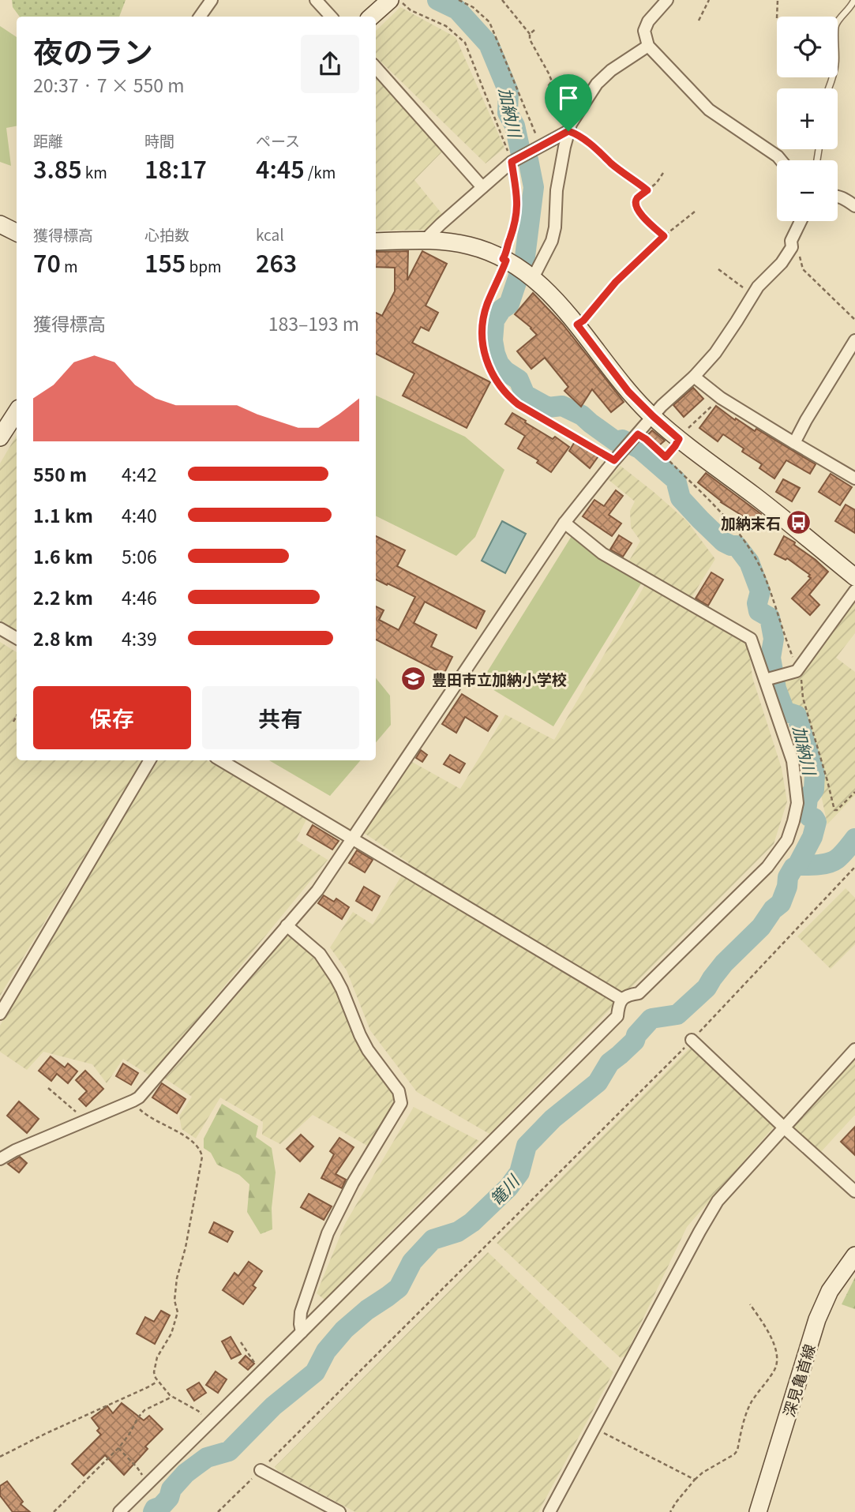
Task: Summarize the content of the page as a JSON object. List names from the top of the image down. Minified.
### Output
{"streets":{"main road":["深見亀首線"]},"water":["加納川","篭川"],"places":{"bus stop":["加納末石"],"school or university":["豊田市立加納小学校"]},"page":{"map_buttons":["+","−"],"heading":["夜のラン","20:37 · 7 × 550 m"],"stats":[["距離","3.85 km"],["時間","18:17"],["ペース","4:45 /km"],["獲得標高","70 m"],["心拍数","155 bpm"],["kcal","263"]],"chart":["獲得標高","183–193 m"],"list":[{"name":"550 m","note":"4:42"},{"name":"1.1 km","note":"4:40"},{"name":"1.6 km","note":"5:06"},{"name":"2.2 km","note":"4:46"},{"name":"2.8 km","note":"4:39"}],"buttons":["保存","共有"]}}
